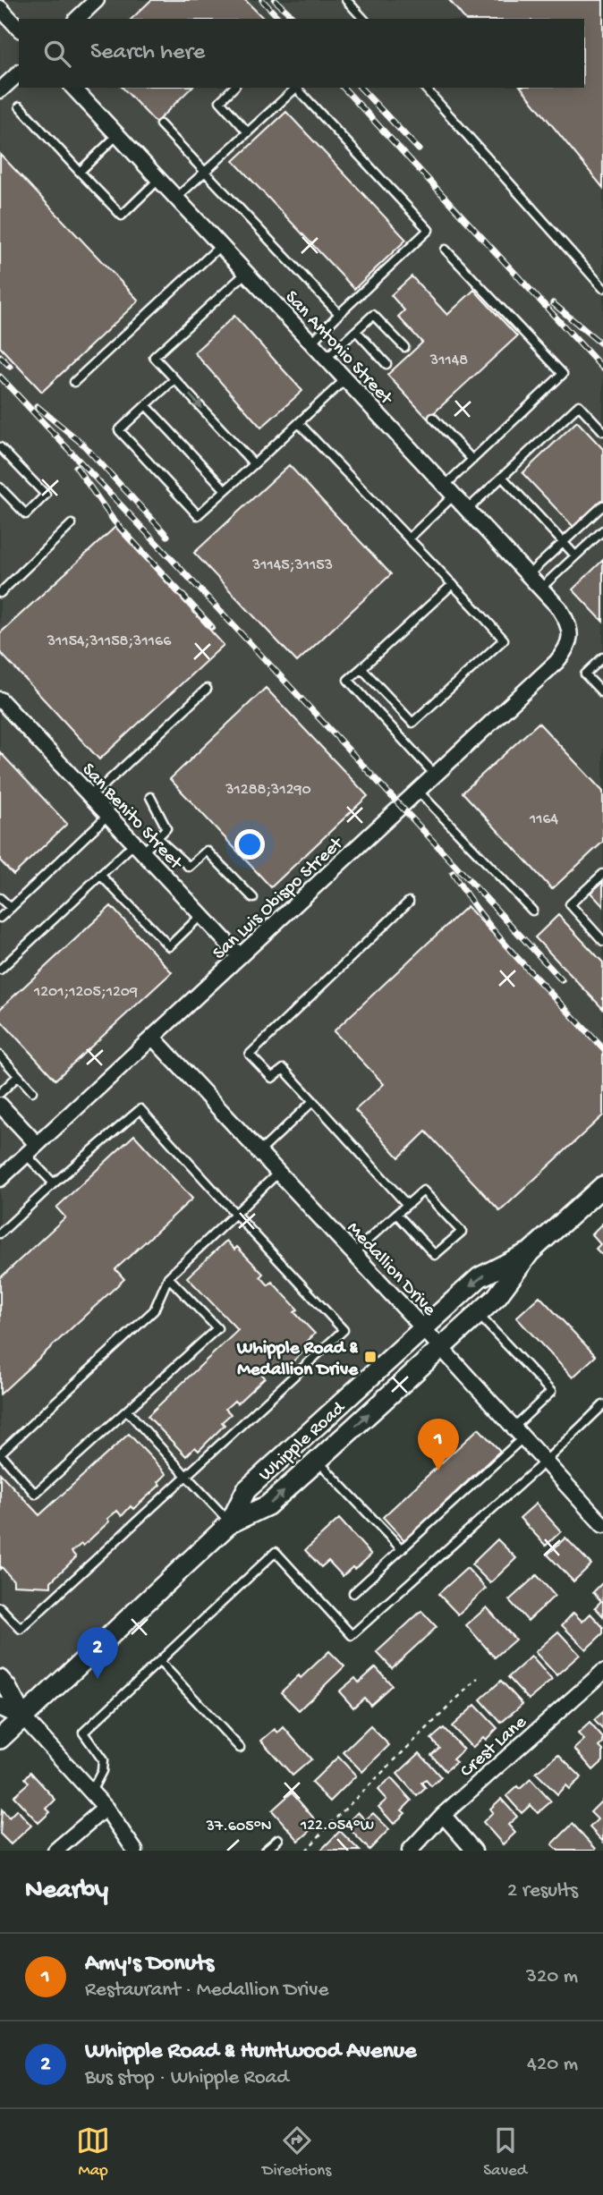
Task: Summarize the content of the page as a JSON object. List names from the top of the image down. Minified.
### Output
{"streets":{"main road":["Whipple Road"],"street":["San Antonio Street","San Benito Street","San Luis Obispo Street","Medallion Drive","Crest Lane"]},"crossings":[["San Antonio Street","San Luis Obispo Street"],["San Benito Street","San Luis Obispo Street"],["San Luis Obispo Street","Medallion Drive"],["Medallion Drive","Whipple Road"]],"places":{"transit":["Whipple Road & Medallion Drive"]},"house_numbers":["31148","31145;31153","31154;31158;31166","31288;31290","1164","1201;1205;1209"],"page":{"search":"Search here","pins":["1","2"],"heading":["Nearby","2 results"],"list":[{"mark":"1","name":"Amy's Donuts","note":"Restaurant · Medallion Drive","value":"320 m"},{"mark":"2","name":"Whipple Road & Huntwood Avenue","note":"Bus stop · Whipple Road","value":"420 m"}],"nav":["Map","Directions","Saved"]},"coordinates":["122.054°W","37.605°N"]}
